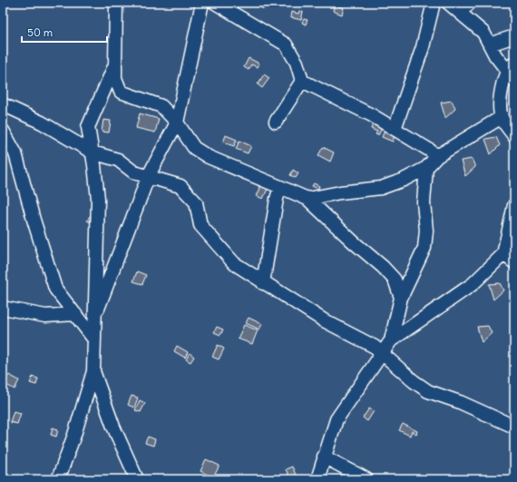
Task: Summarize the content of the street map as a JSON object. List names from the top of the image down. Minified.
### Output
{"scale_bar":"50 m"}
